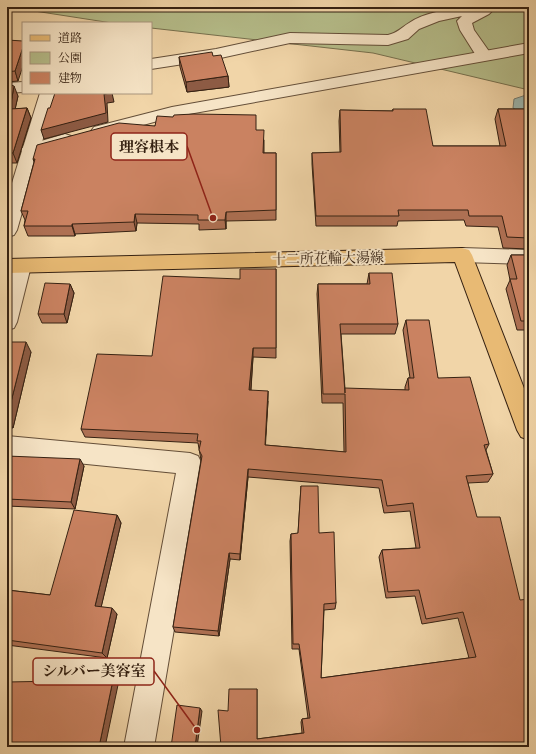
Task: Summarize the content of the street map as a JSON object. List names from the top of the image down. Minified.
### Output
{"streets":{"main road":["十二所花輪大湯線"]},"places":["理容根本","シルバー美容室"],"legend":["道路","公園","建物"]}
